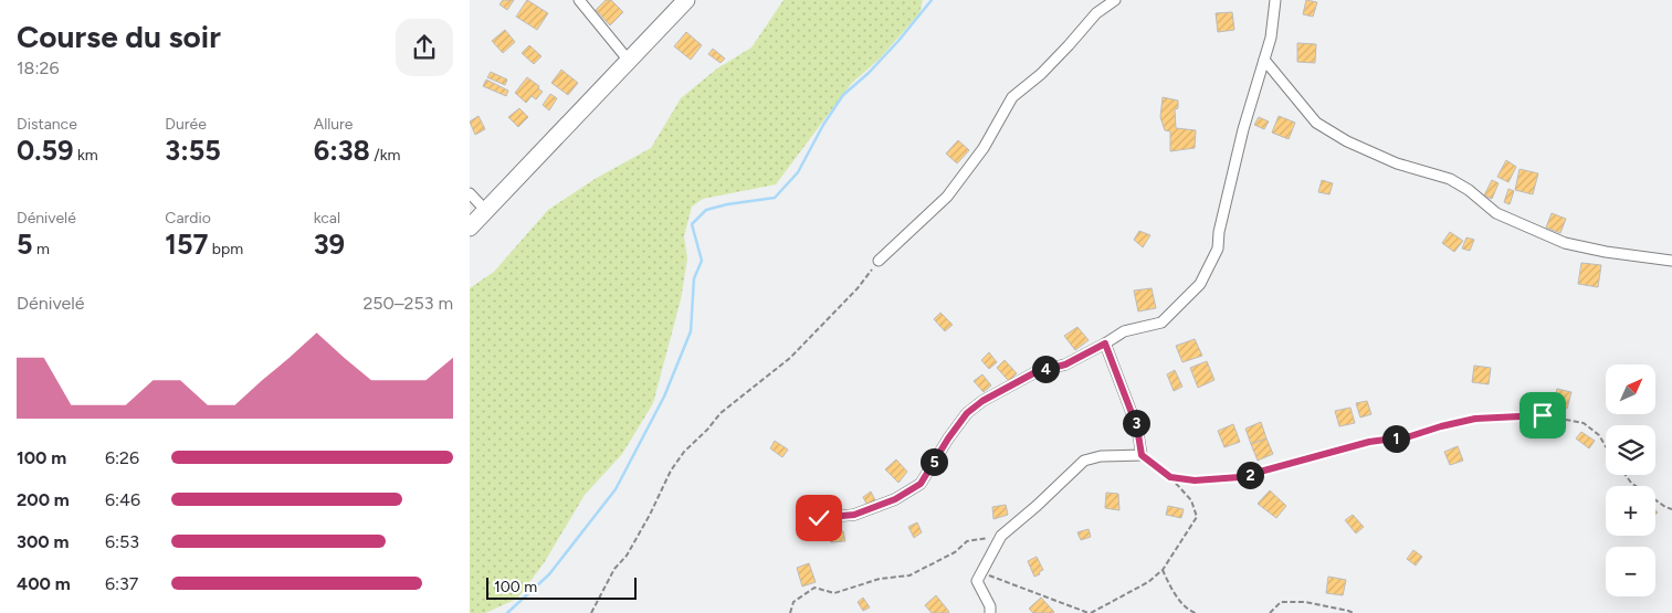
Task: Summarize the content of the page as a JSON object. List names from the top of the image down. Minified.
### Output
{"scale_bar":"100 m","north":"top right","page":{"heading":["Course du soir","18:26"],"stats":[["Distance","0.59 km"],["Durée","3:55"],["Allure","6:38 /km"],["Dénivelé","5 m"],["Cardio","157 bpm"],["kcal","39"]],"chart":["Dénivelé","250–253 m"],"pins":["4","3","1","5","2"],"map_buttons":["+","−"],"list":[{"name":"100 m","note":"6:26"},{"name":"200 m","note":"6:46"},{"name":"300 m","note":"6:53"},{"name":"400 m","note":"6:37"}],"scale":"100 m"}}
